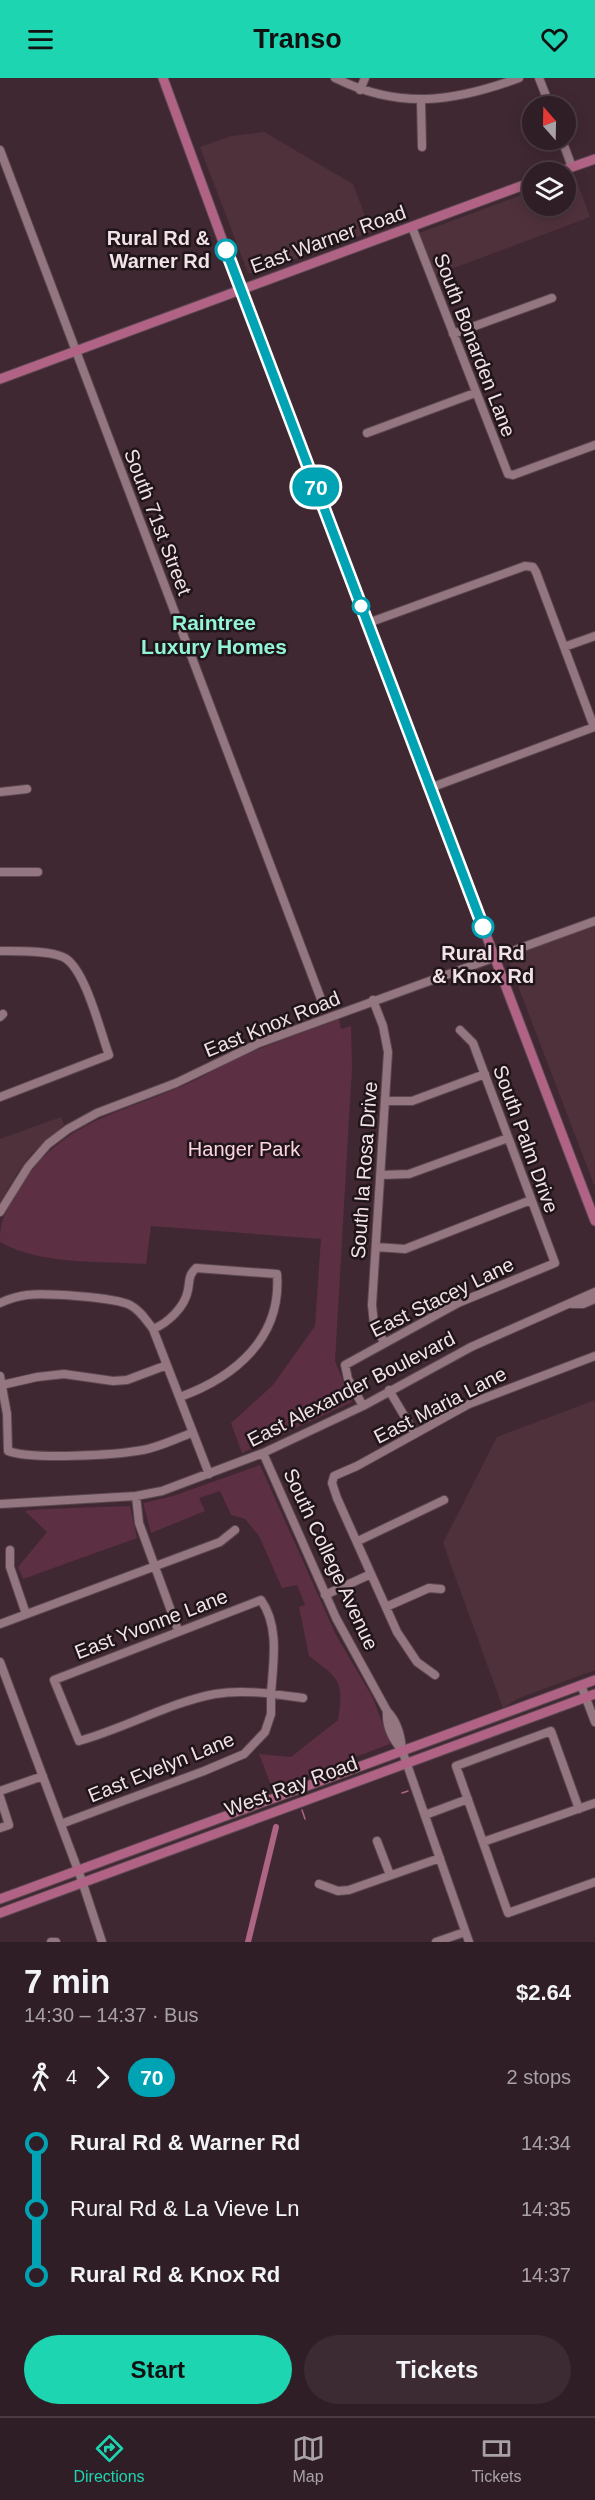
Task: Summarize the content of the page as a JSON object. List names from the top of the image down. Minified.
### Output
{"streets":{"main road":["East Warner Road","West Ray Road"],"street":["South Bonarden Lane","South 71st Street","East Knox Road","South Palm Drive","South la Rosa Drive","East Stacey Lane","East Alexander Boulevard","East Maria Lane","South College Avenue","East Yvonne Lane","East Evelyn Lane"]},"crossings":[["East Warner Road","South Bonarden Lane"],["East Warner Road","South 71st Street"],["East Knox Road","South la Rosa Drive"],["South Palm Drive","East Stacey Lane"],["South la Rosa Drive","East Stacey Lane"],["East Stacey Lane","East Alexander Boulevard"],["East Alexander Boulevard","South College Avenue"],["South College Avenue","West Ray Road"],["East Yvonne Lane","East Evelyn Lane"]],"districts":["Raintree Luxury Homes"],"parks":["Hanger Park"],"places":["Rural Rd & Warner Rd","Rural Rd & Knox Rd"],"lines":["bus line 70"],"north":"top","page":{"header":"Transo","on_map":"70","heading":["7 min","14:30 – 14:37 · Bus","$2.64"],"legs":["4","70","2 stops"],"list":[{"name":"Rural Rd & Warner Rd","value":"14:34"},{"name":"Rural Rd & La Vieve Ln","value":"14:35"},{"name":"Rural Rd & Knox Rd","value":"14:37"}],"buttons":["Start","Tickets"],"tabs":["Directions","Map","Tickets"]}}
